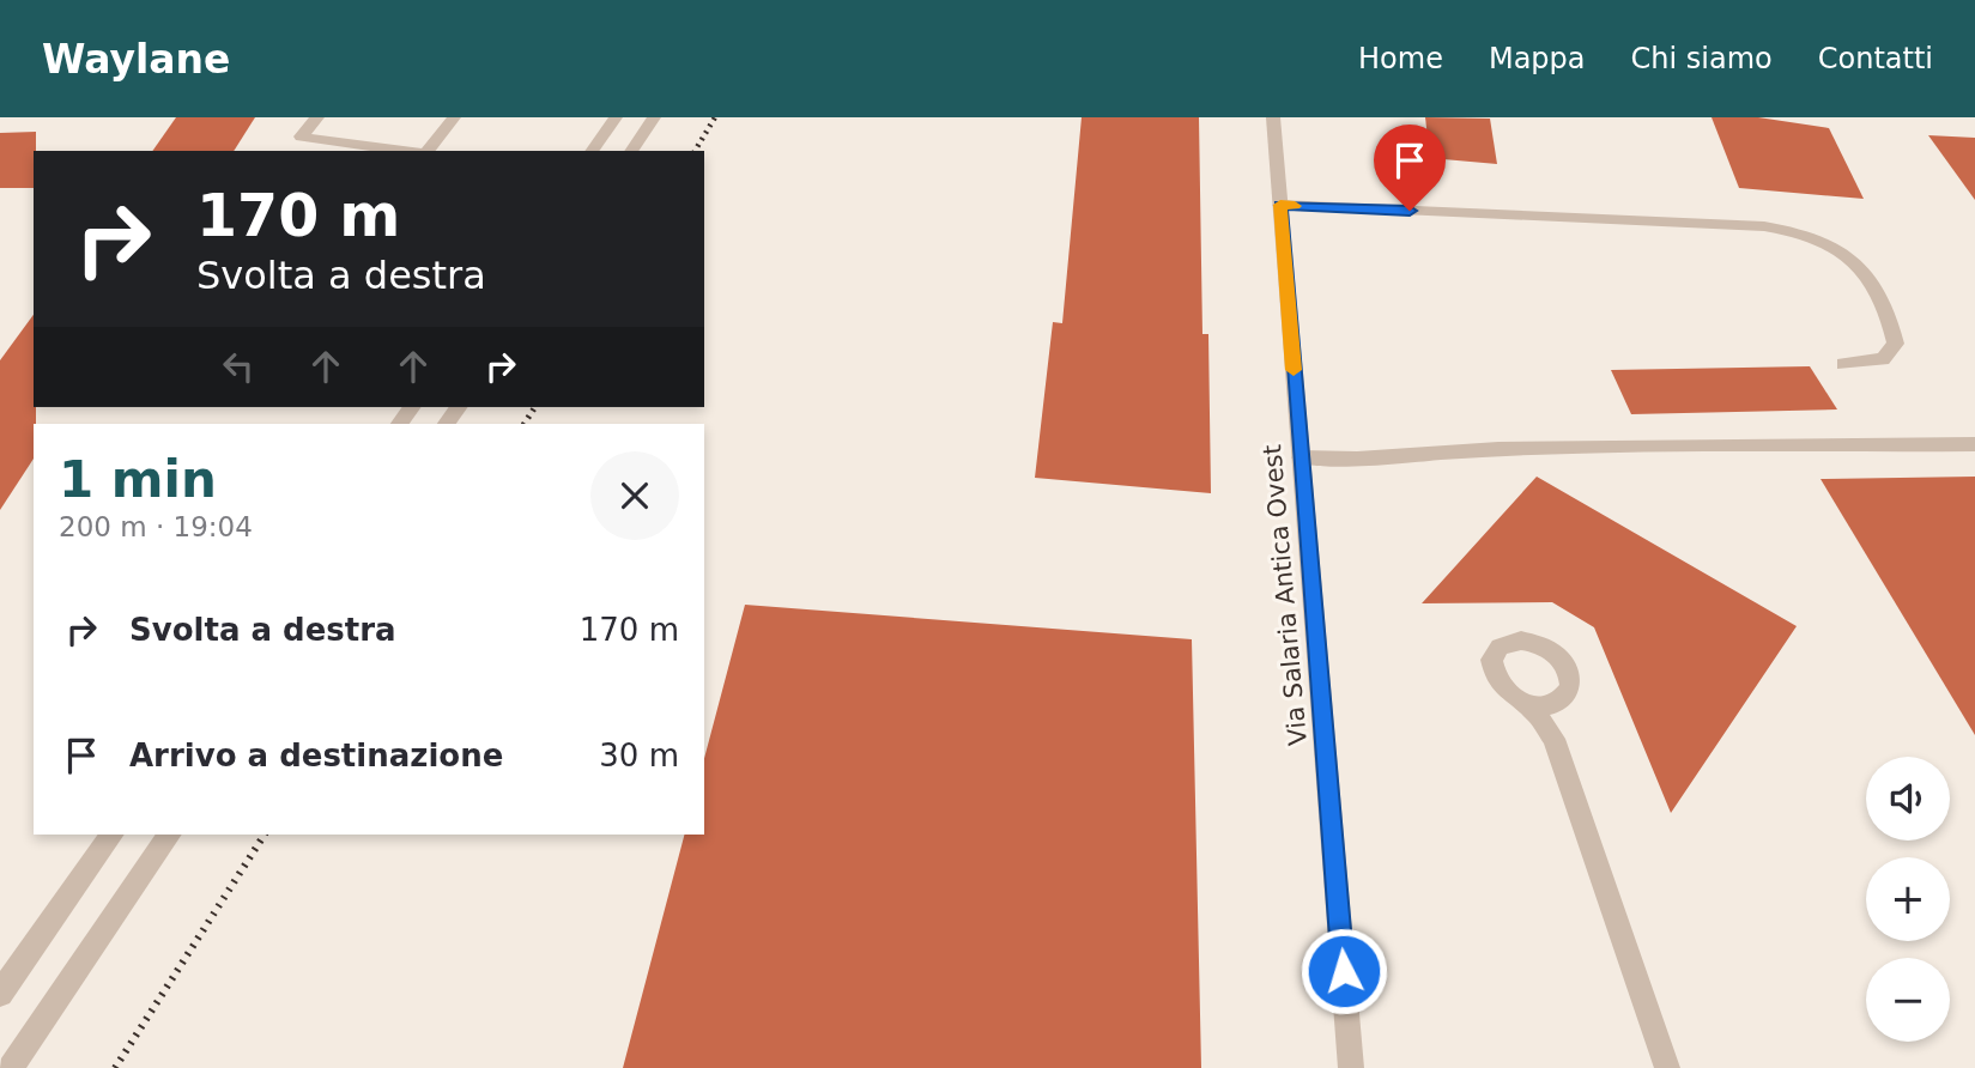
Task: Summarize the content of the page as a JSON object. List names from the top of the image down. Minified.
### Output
{"streets":{"street":["Via Salaria Antica Ovest"]},"page":{"header":"Waylane","nav":["Home","Mappa","Chi siamo","Contatti"],"turn":["170 m","Svolta a destra"],"heading":["1 min","200 m · 19:04"],"list":[{"name":"Svolta a destra","value":"170 m"},{"name":"Arrivo a destinazione","value":"30 m"}],"map_buttons":["+","−"]}}
